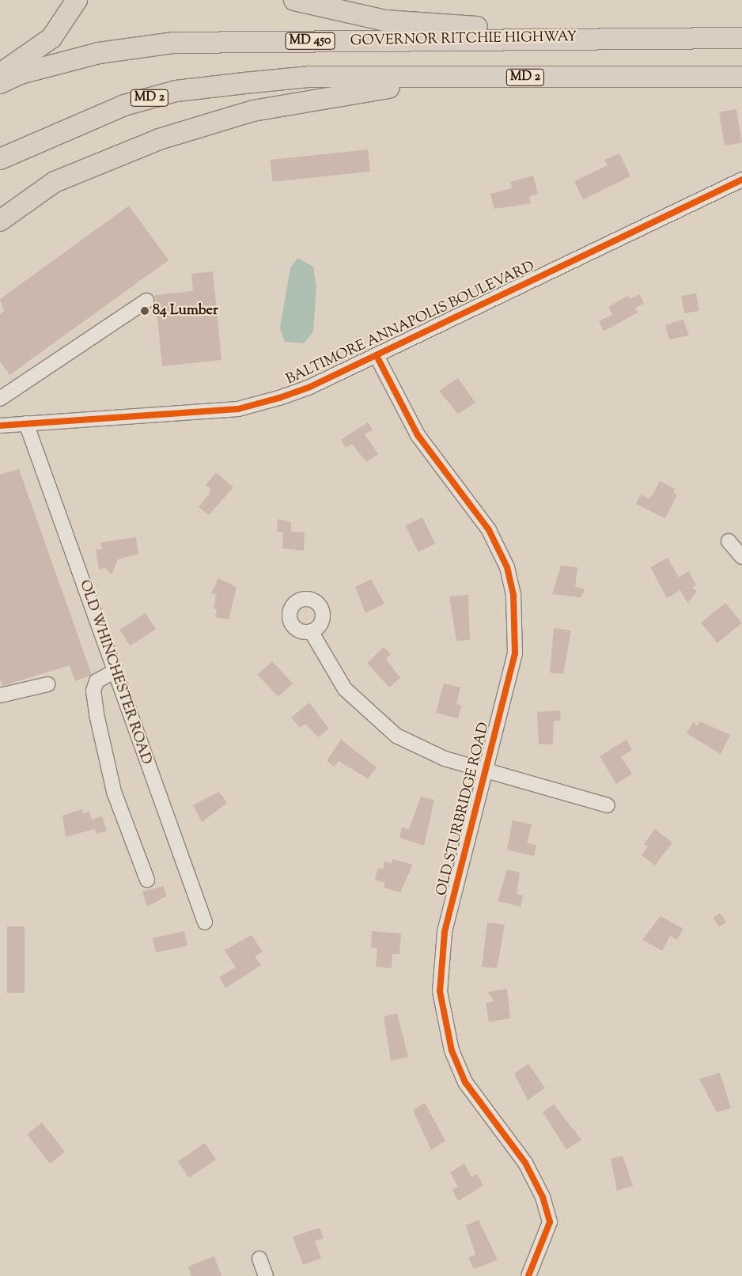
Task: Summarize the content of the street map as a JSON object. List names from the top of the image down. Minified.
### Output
{"streets":{"highway":["GOVERNOR RITCHIE HIGHWAY","MD 450","MD 2"],"street":["BALTIMORE ANNAPOLIS BOULEVARD","OLD WHINCHESTER ROAD","OLD STURBRIDGE ROAD"]},"crossings":[["BALTIMORE ANNAPOLIS BOULEVARD","OLD WHINCHESTER ROAD"],["BALTIMORE ANNAPOLIS BOULEVARD","OLD STURBRIDGE ROAD"]],"places":["84 Lumber"]}
